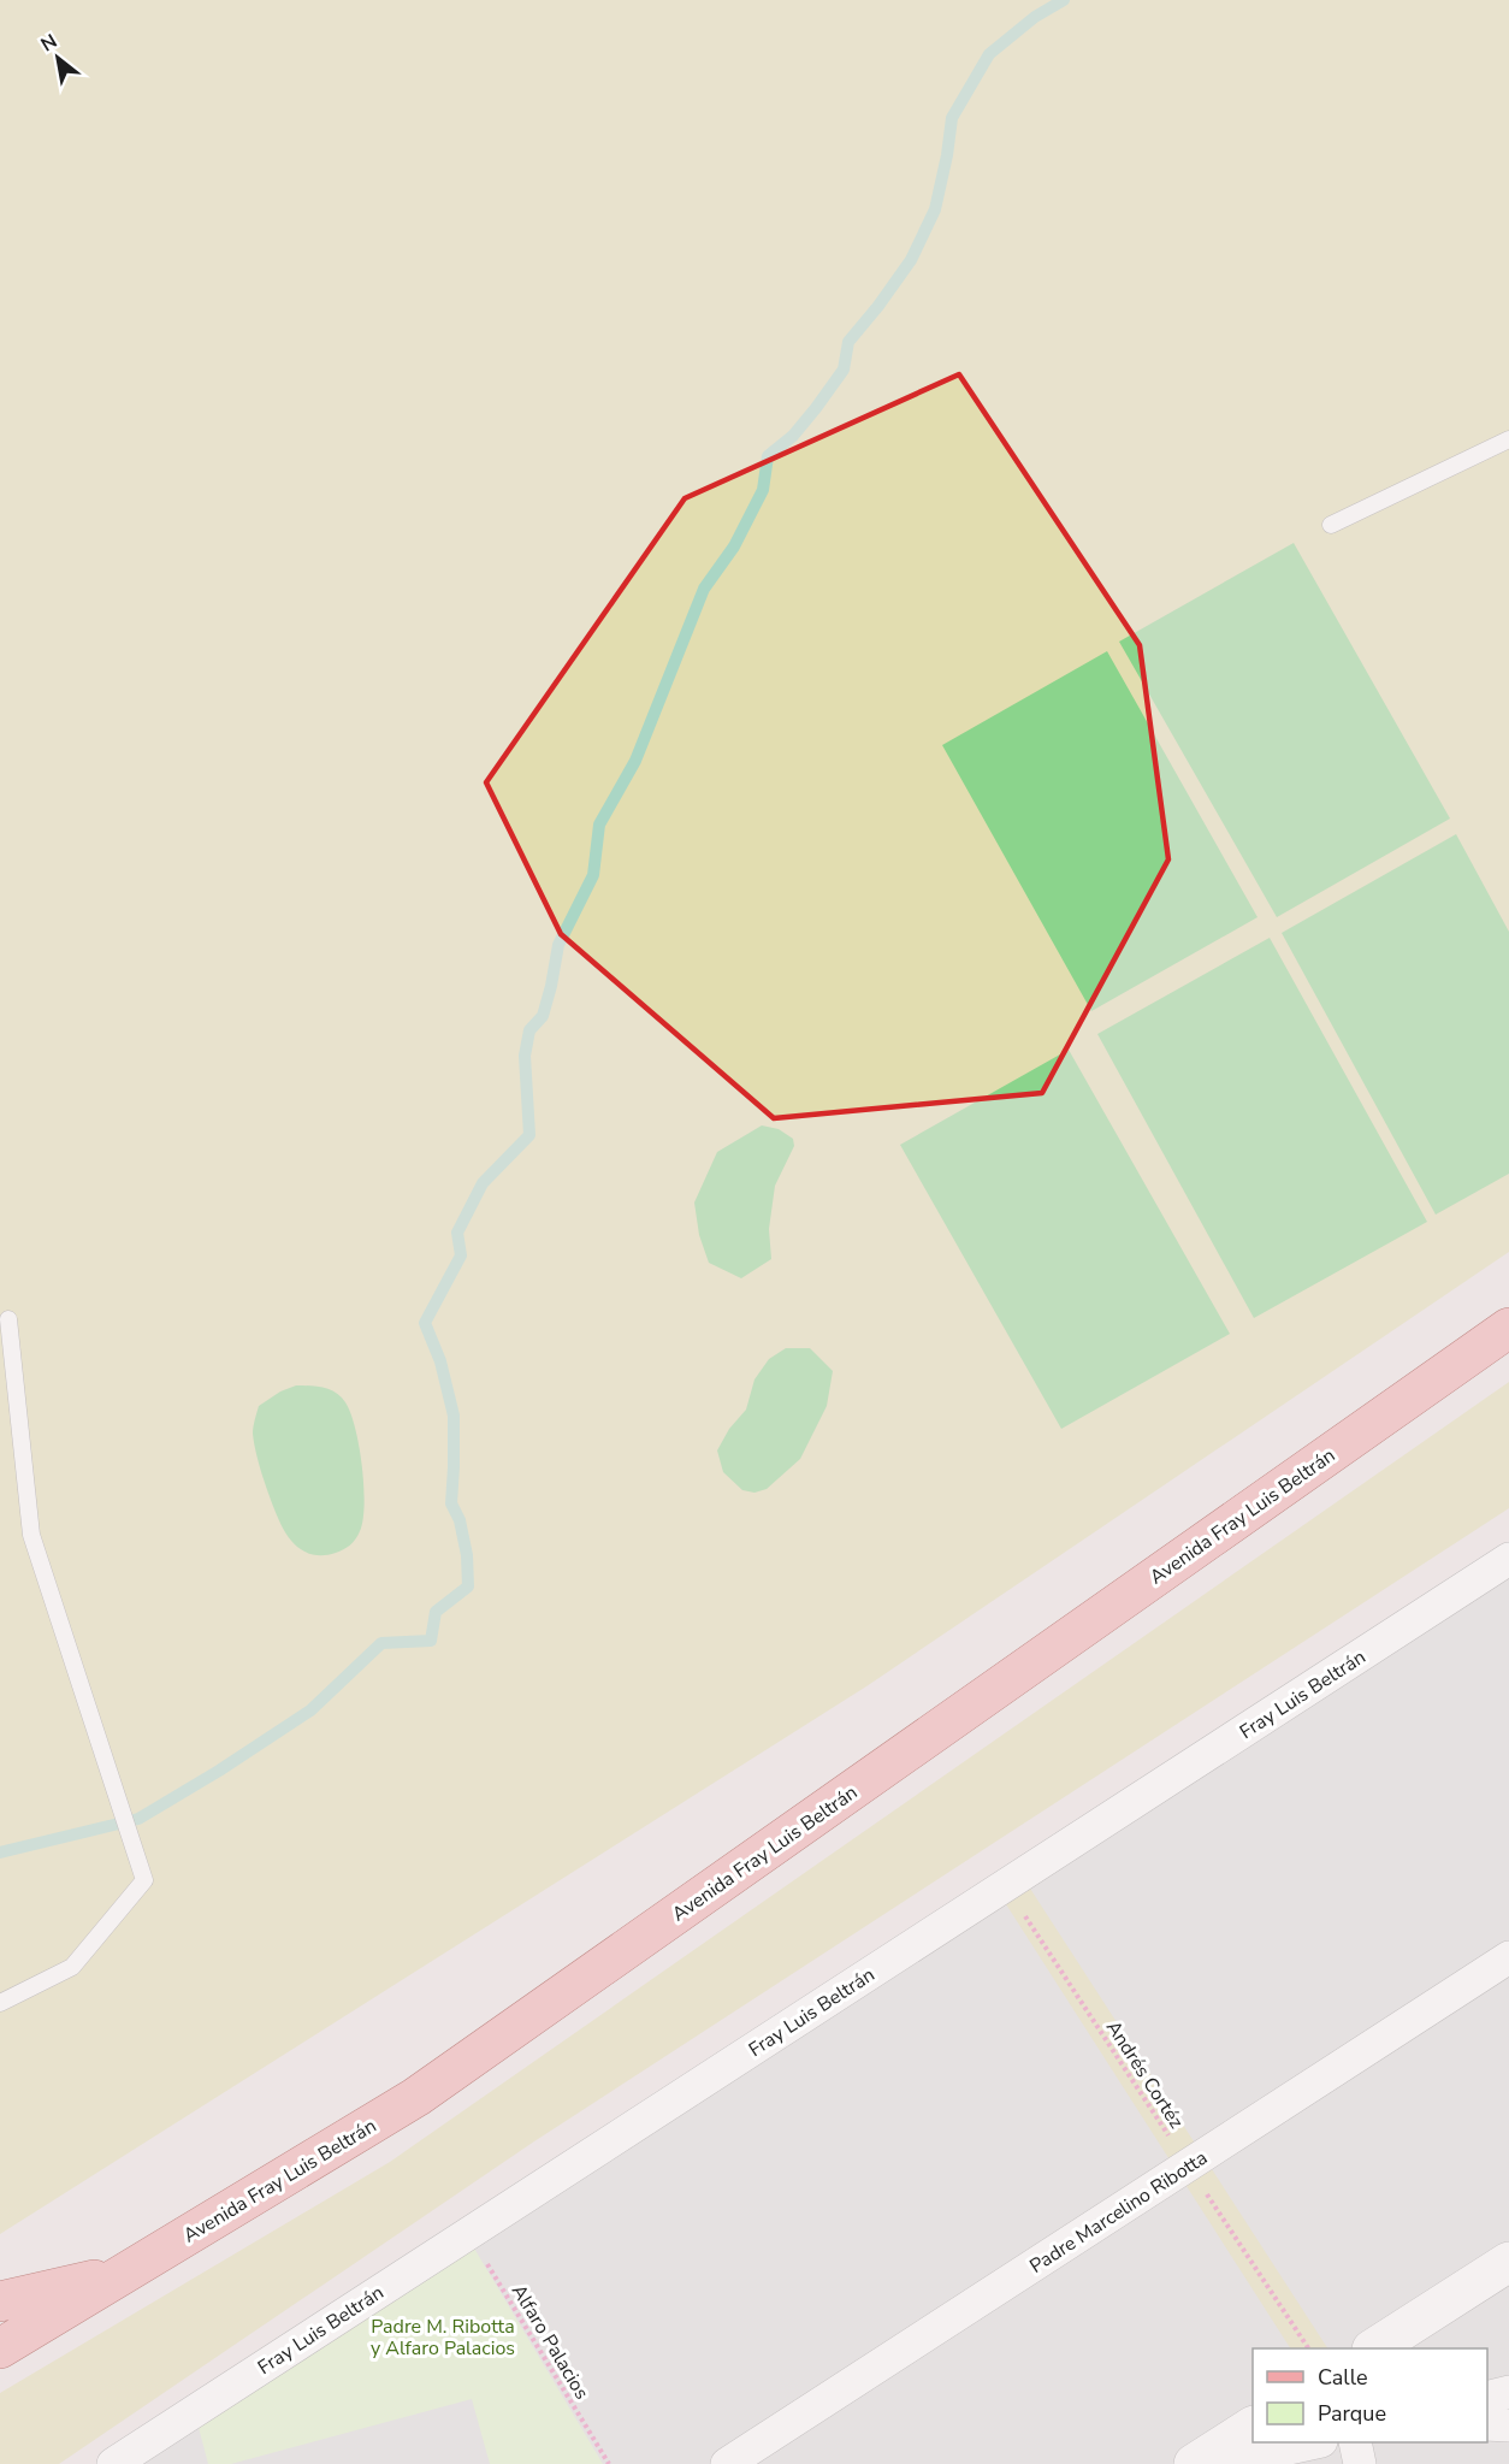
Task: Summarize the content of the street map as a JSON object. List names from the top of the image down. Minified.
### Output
{"streets":{"main road":["Avenida Fray Luis Beltrán"],"street":["Fray Luis Beltrán","Padre Marcelino Ribotta"],"path":["Andrés Cortéz","Alfaro Palacios"]},"crossings":[["Fray Luis Beltrán","Andrés Cortéz"],["Fray Luis Beltrán","Alfaro Palacios"],["Andrés Cortéz","Padre Marcelino Ribotta"]],"parks":["Padre M. Ribotta y Alfaro Palacios"],"legend":["Calle","Parque"],"north":"top left"}
